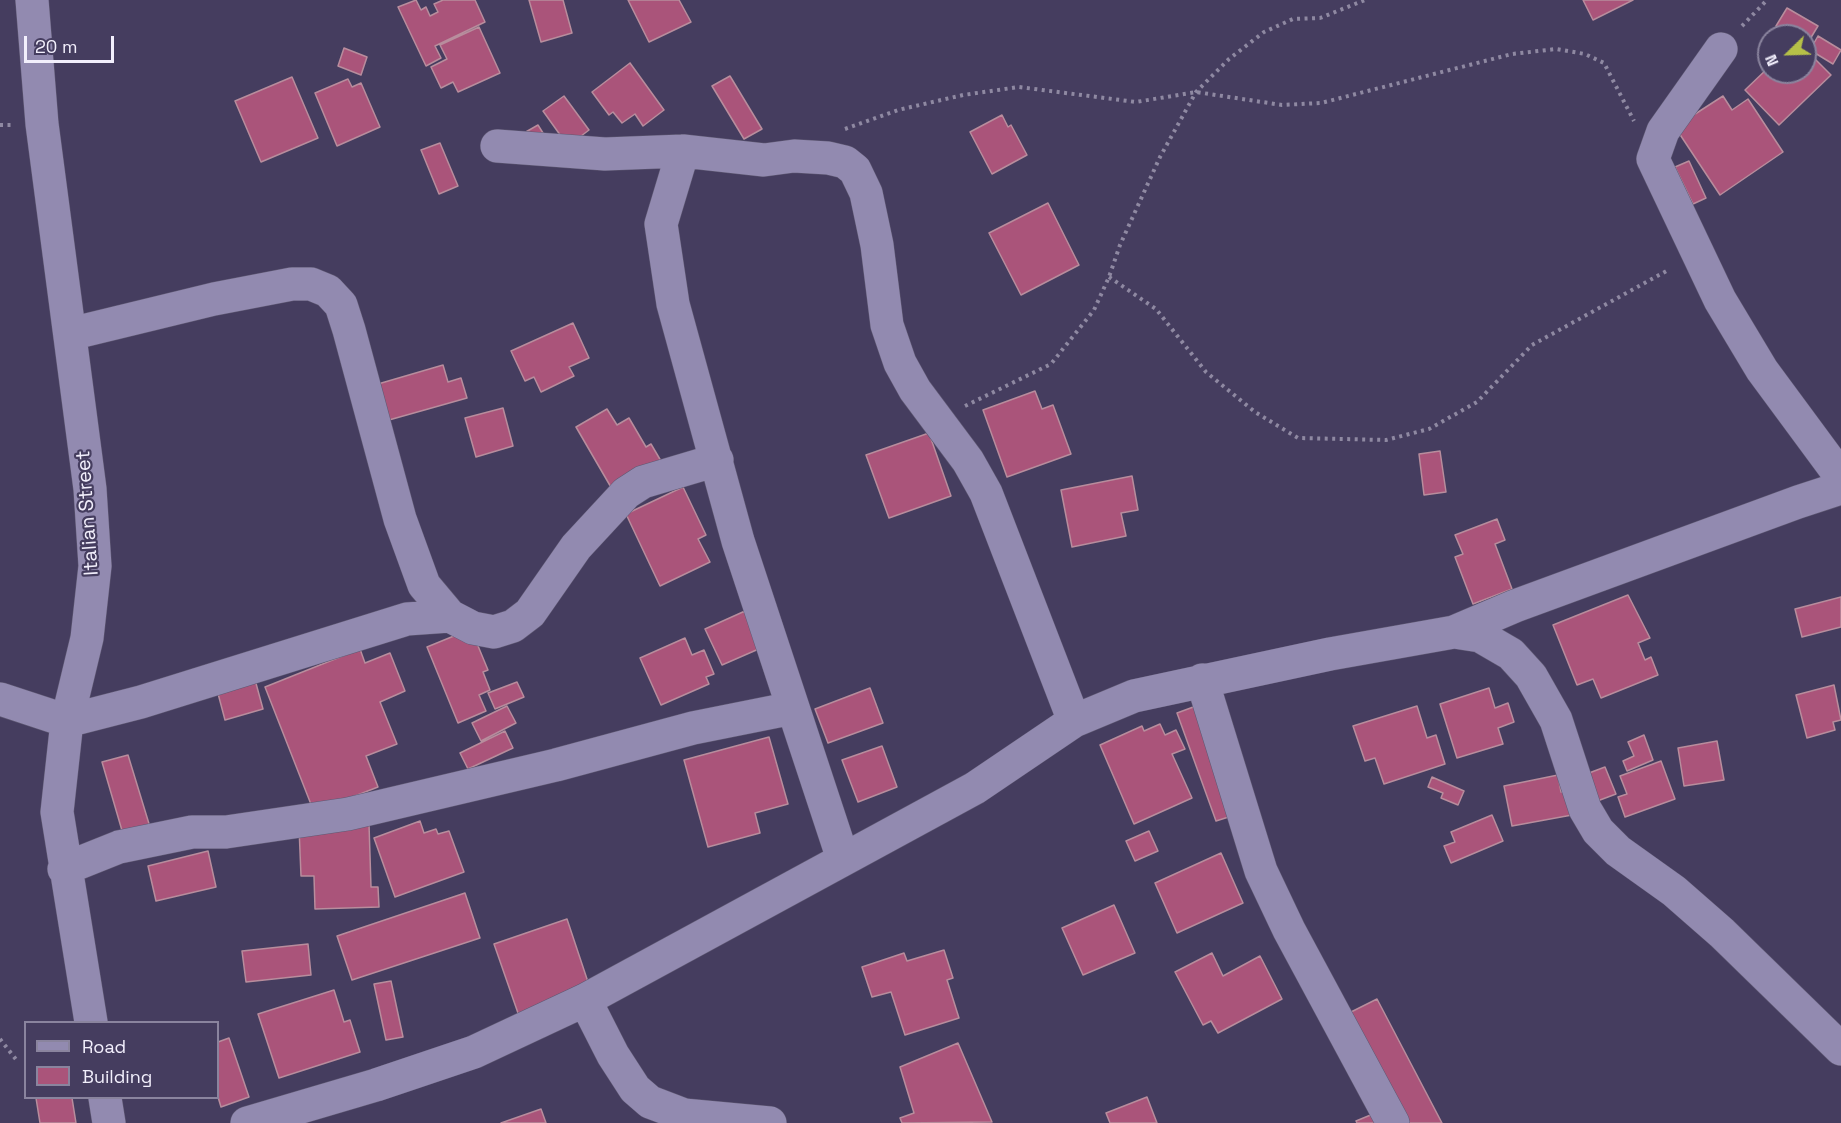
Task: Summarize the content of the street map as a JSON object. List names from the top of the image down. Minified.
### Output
{"streets":{"street":["Italian Street"]},"legend":["Road","Building"],"scale_bar":"20 m","north":"bottom left"}
